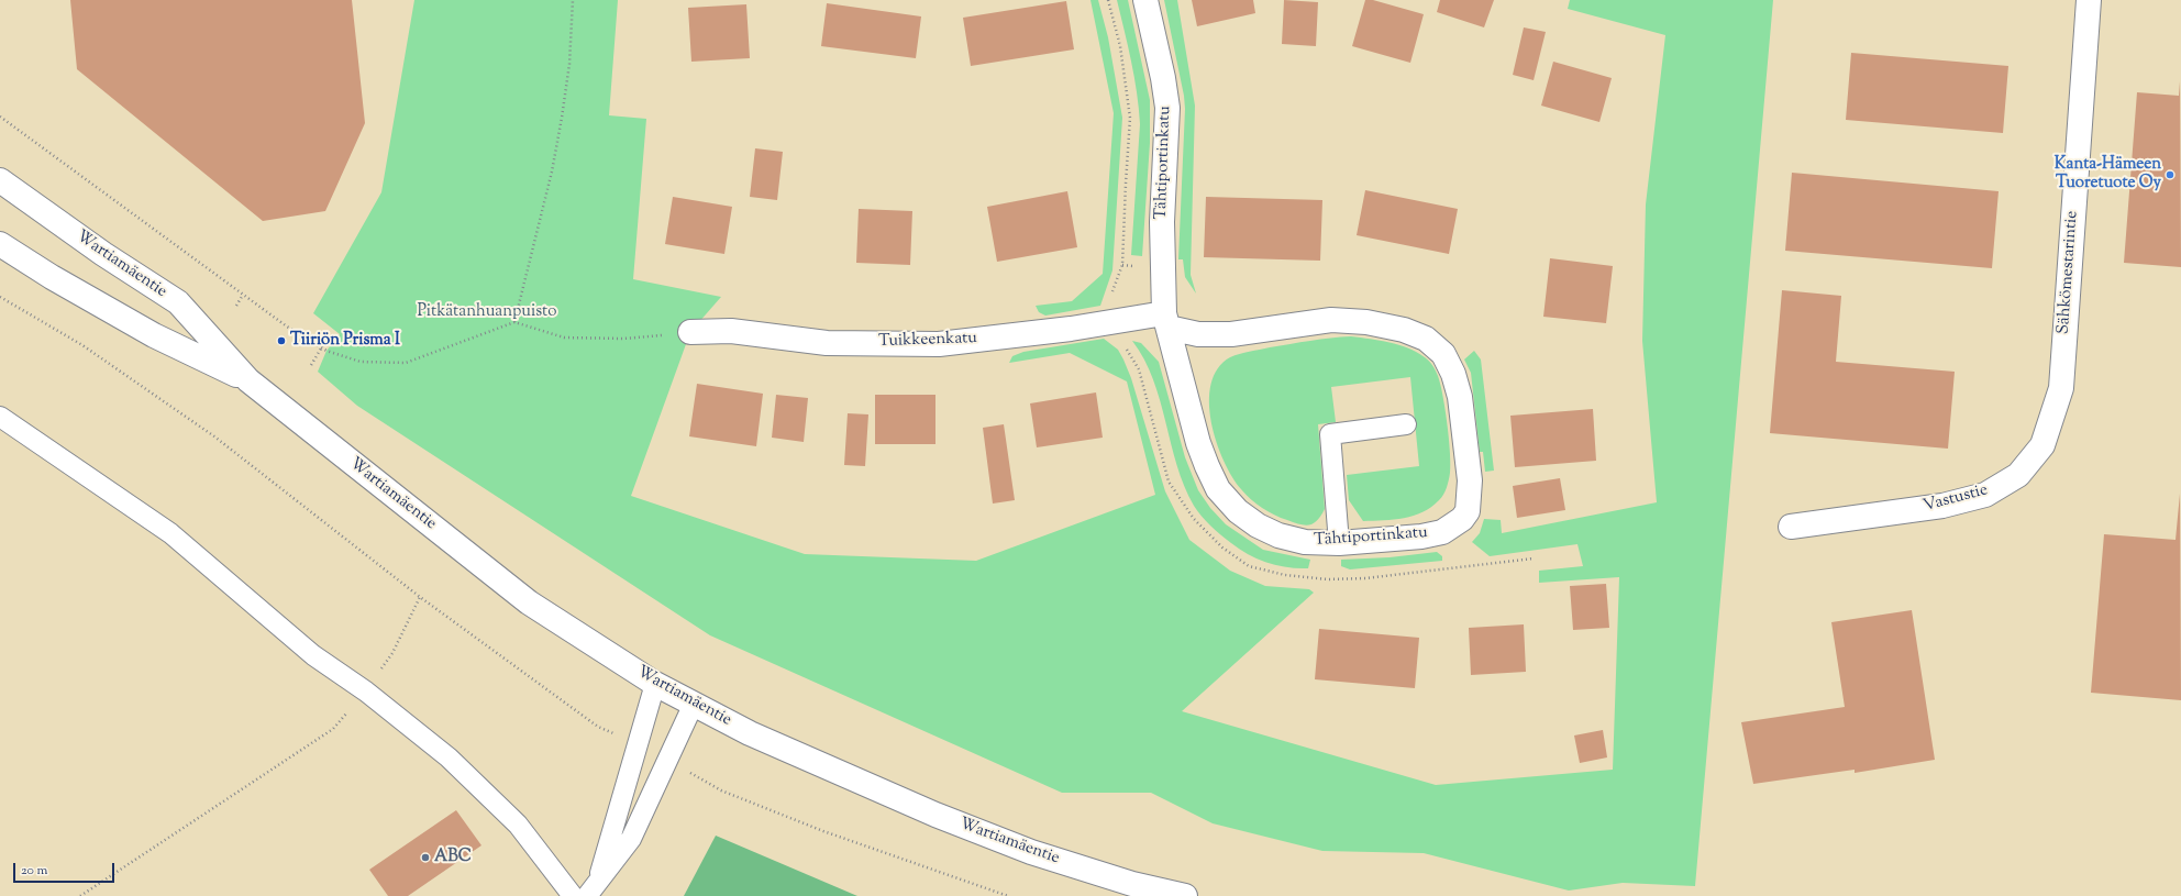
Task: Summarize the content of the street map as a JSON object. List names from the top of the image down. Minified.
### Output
{"streets":{"street":["Tähtiportinkatu","Wartiamäentie","Sähkömestarintie","Tuikkeenkatu","Vastustie"]},"crossings":[["Tähtiportinkatu","Tuikkeenkatu"],["Sähkömestarintie","Vastustie"]],"parks":["Pitkätanhuanpuisto"],"places":["Kanta-Hämeen Tuoretuote Oy","Tiiriön Prisma I","ABC"],"scale_bar":"20 m"}
